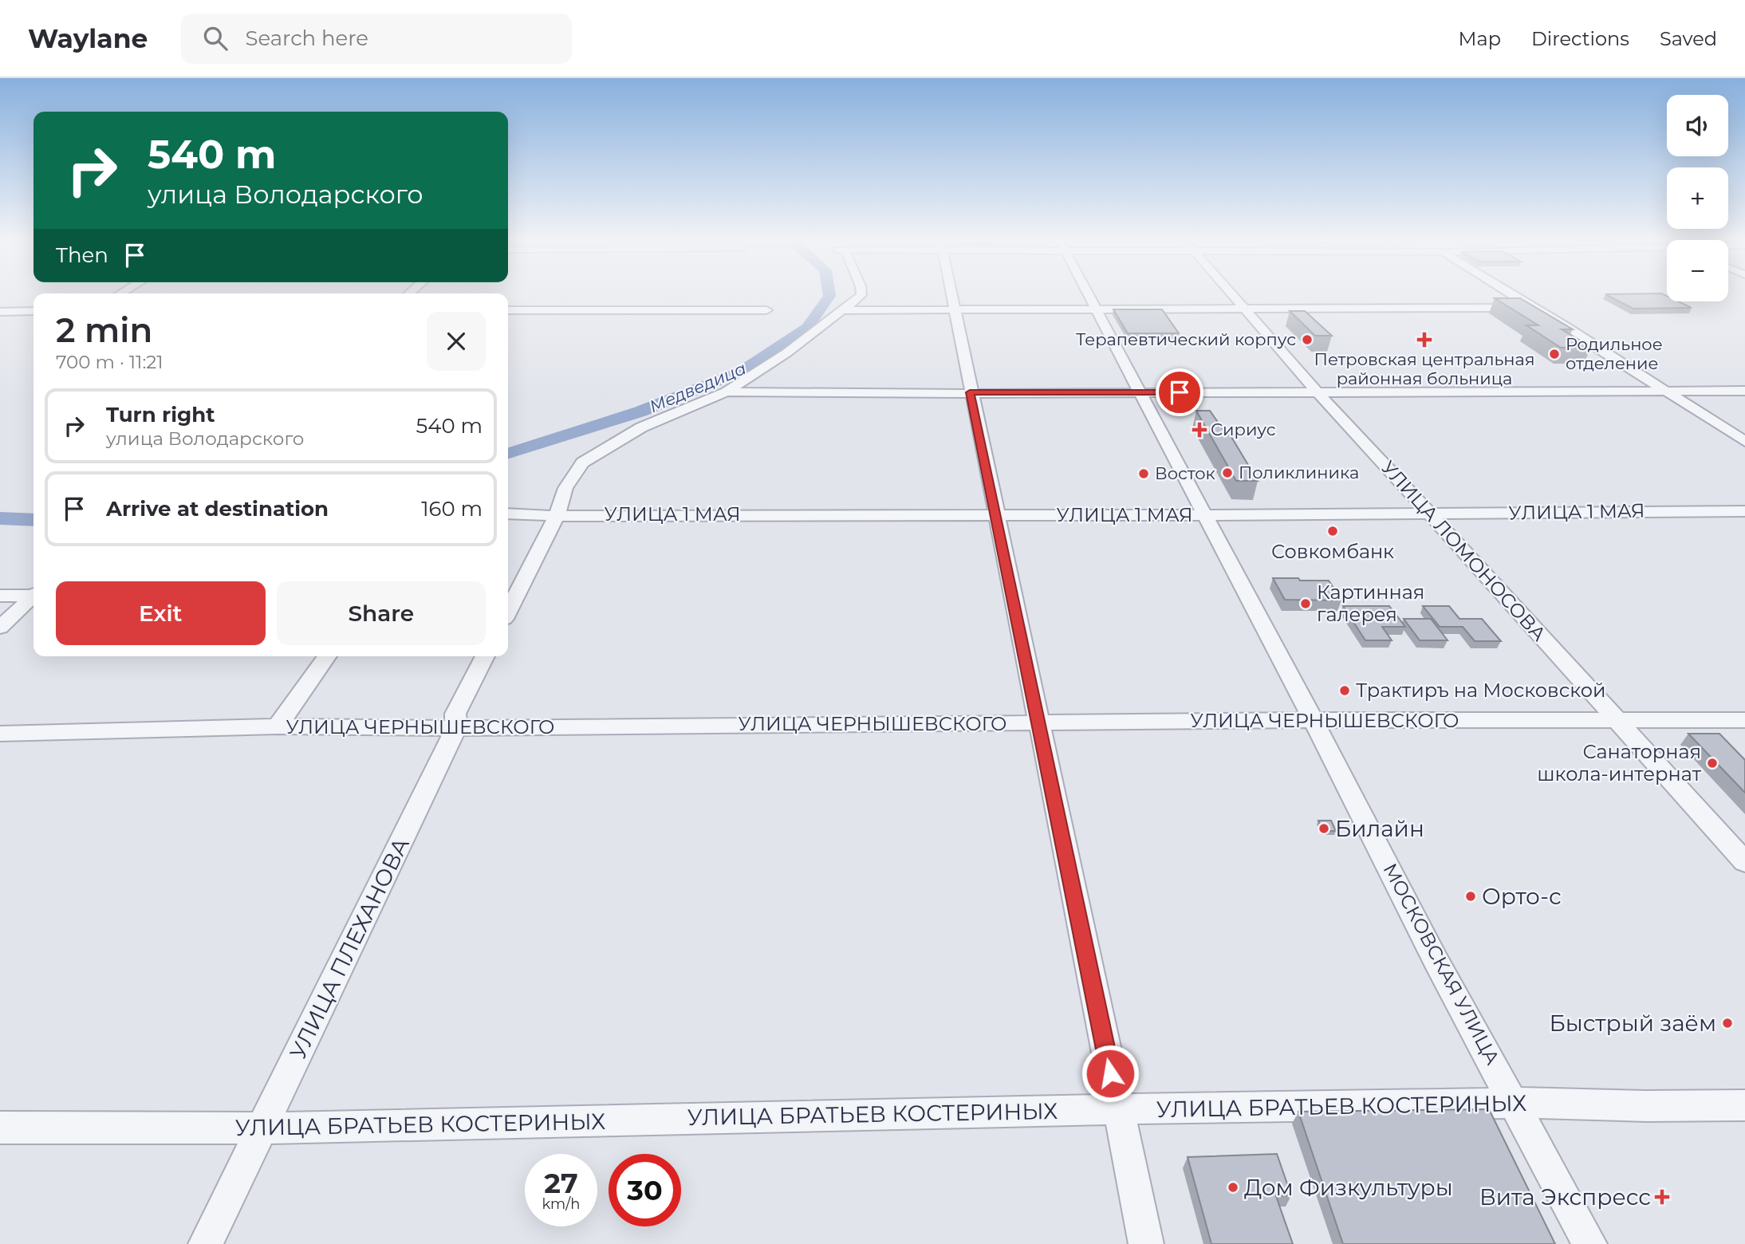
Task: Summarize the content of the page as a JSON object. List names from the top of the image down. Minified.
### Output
{"streets":{"street":["УЛИЦА 1 МАЯ","УЛИЦА ЛОМОНОСОВА","УЛИЦА ЧЕРНЫШЕВСКОГО","УЛИЦА ПЛЕХАНОВА","МОСКОВСКАЯ УЛИЦА","УЛИЦА БРАТЬЕВ КОСТЕРИНЫХ"]},"crossings":[["УЛИЦА 1 МАЯ","УЛИЦА ЛОМОНОСОВА"],["УЛИЦА 1 МАЯ","МОСКОВСКАЯ УЛИЦА"],["УЛИЦА ЛОМОНОСОВА","УЛИЦА ЧЕРНЫШЕВСКОГО"],["УЛИЦА ЧЕРНЫШЕВСКОГО","УЛИЦА ПЛЕХАНОВА"],["УЛИЦА ЧЕРНЫШЕВСКОГО","МОСКОВСКАЯ УЛИЦА"],["УЛИЦА ПЛЕХАНОВА","УЛИЦА БРАТЬЕВ КОСТЕРИНЫХ"],["МОСКОВСКАЯ УЛИЦА","УЛИЦА БРАТЬЕВ КОСТЕРИНЫХ"]],"water":["Медведица"],"places":{"other":["Терапевтический корпус","Родильное отделение","Поликлиника","Восток","Совкомбанк","Картинная галерея","Трактиръ на Московской","Санаторная школа-интернат","Билайн","Орто-с","Быстрый заём","Дом Физкультуры"],"health":["Петровская центральная районная больница","Сириус","Вита Экспресс"]},"page":{"header":"Waylane","search":"Search here","nav":["Map","Directions","Saved"],"map_buttons":["+","−"],"turn":["540 m","улица Володарского"],"then":"Then","heading":["2 min","700 m · 11:21"],"list":[{"name":"Turn right","note":"улица Володарского","value":"540 m"},{"name":"Arrive at destination","value":"160 m"}],"buttons":["Exit","Share"],"speed":"27 km/h","limit":"30"}}
